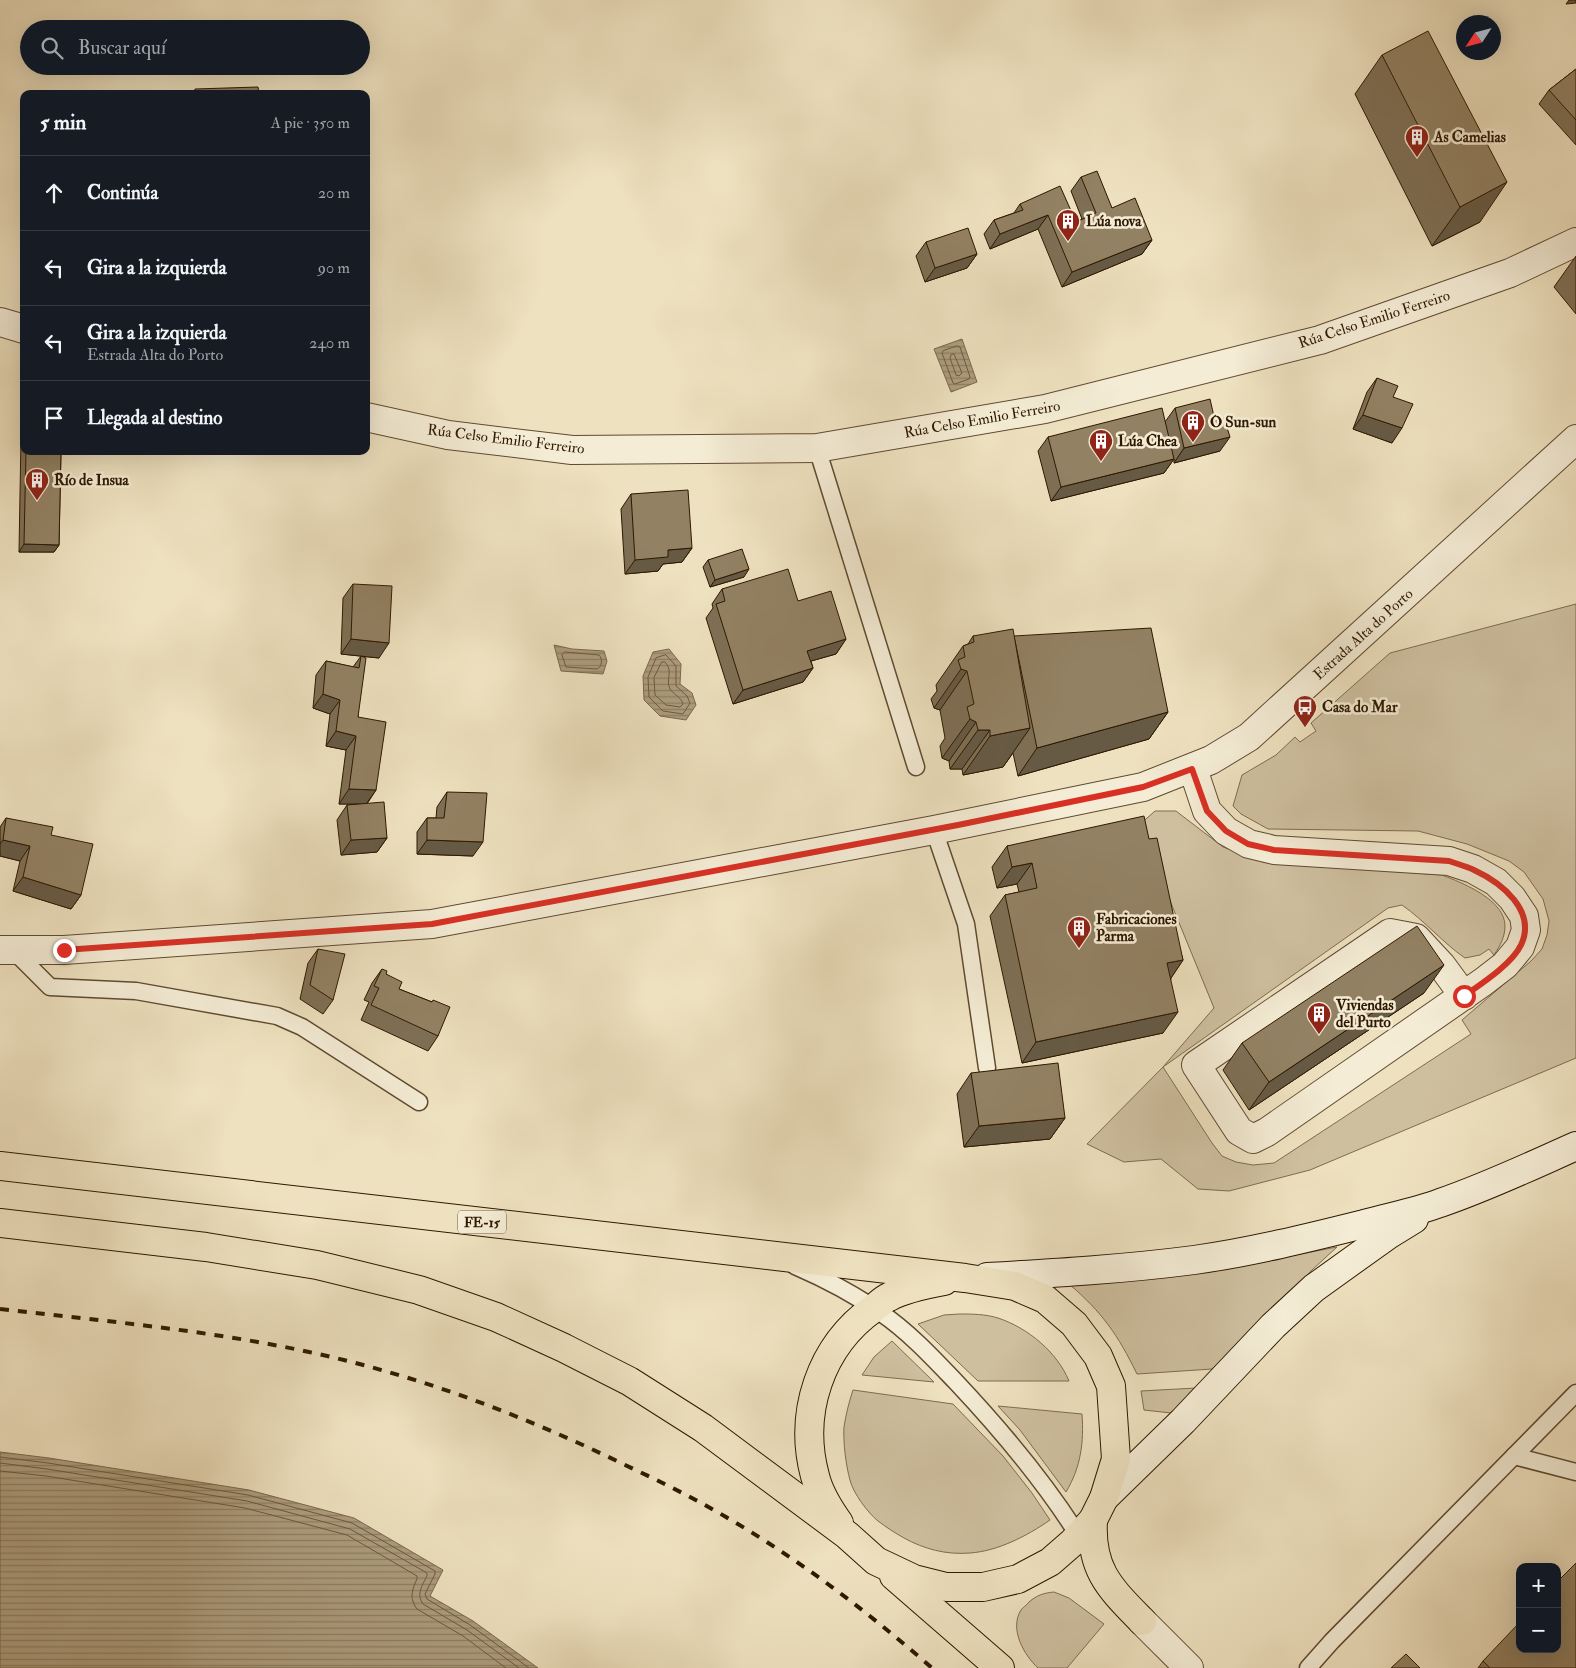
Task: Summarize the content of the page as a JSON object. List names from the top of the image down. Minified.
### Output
{"streets":{"highway":["FE-15"],"street":["Rúa Celso Emilio Ferreiro","Estrada Alta do Porto"]},"places":{"building":["As Camelias","Lúa nova","O Sun-sun","Lúa Chea","Río de Insua","Fabricaciones Parma","Viviendas del Purto"],"bus stop":["Casa do Mar"]},"north":"bottom left","page":{"search":"Buscar aquí","heading":["5 min","A pie · 350 m"],"list":[["Continúa","20 m"],["Gira a la izquierda","90 m"],["Gira a la izquierda","Estrada Alta do Porto","240 m"],"Llegada al destino"],"map_buttons":["+","−"]}}
